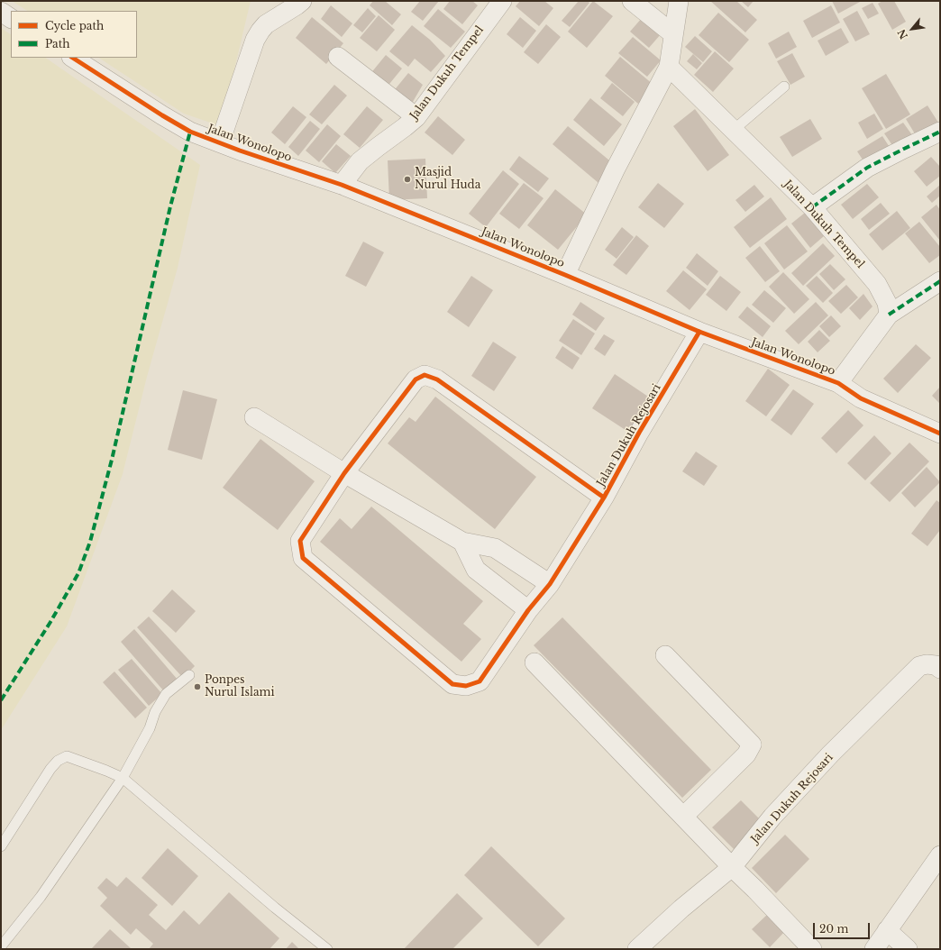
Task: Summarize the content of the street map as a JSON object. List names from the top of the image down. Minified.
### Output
{"streets":{"street":["Jalan Dukuh Tempel","Jalan Wonolopo","Jalan Dukuh Rejosari"]},"crossings":[["Jalan Dukuh Tempel","Jalan Wonolopo"],["Jalan Wonolopo","Jalan Dukuh Rejosari"]],"places":["Masjid Nurul Huda","Ponpes Nurul Islami"],"legend":["Cycle path","Path"],"scale_bar":"20 m","north":"bottom left"}
